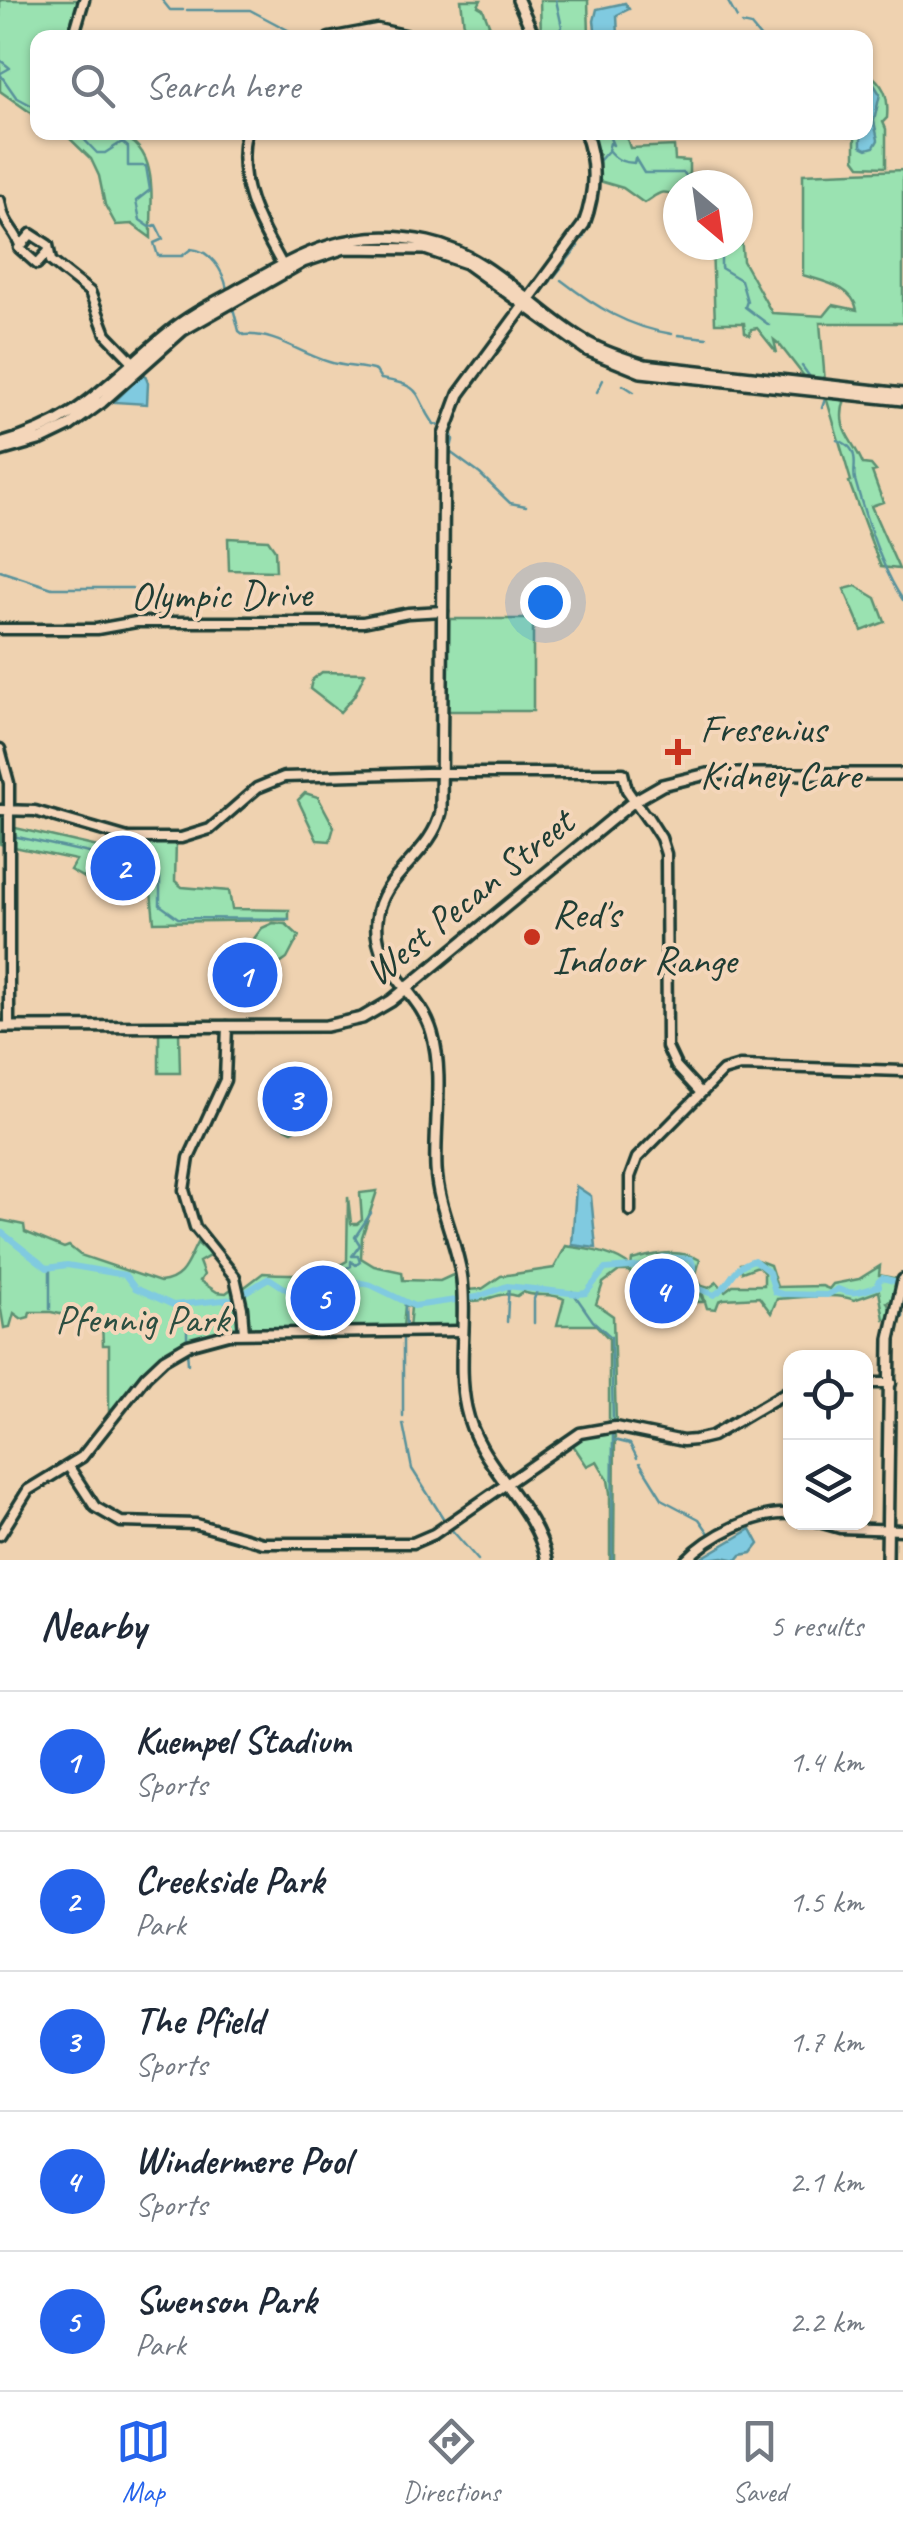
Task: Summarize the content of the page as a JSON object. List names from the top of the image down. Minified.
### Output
{"streets":{"main road":["West Pecan Street"],"street":["Olympic Drive"]},"parks":["Pfennig Park"],"places":{"health":["Fresenius Kidney Care"],"other":["Red's Indoor Range"]},"north":"bottom right","page":{"search":"Search here","pins":["2","1","3","4","5"],"heading":["Nearby","5 results"],"list":[{"mark":"1","name":"Kuempel Stadium","note":"Sports","value":"1.4 km"},{"mark":"2","name":"Creekside Park","note":"Park","value":"1.5 km"},{"mark":"3","name":"The Pfield","note":"Sports","value":"1.7 km"},{"mark":"4","name":"Windermere Pool","note":"Sports","value":"2.1 km"},{"mark":"5","name":"Swenson Park","note":"Park","value":"2.2 km"}],"nav":["Map","Directions","Saved"]}}
